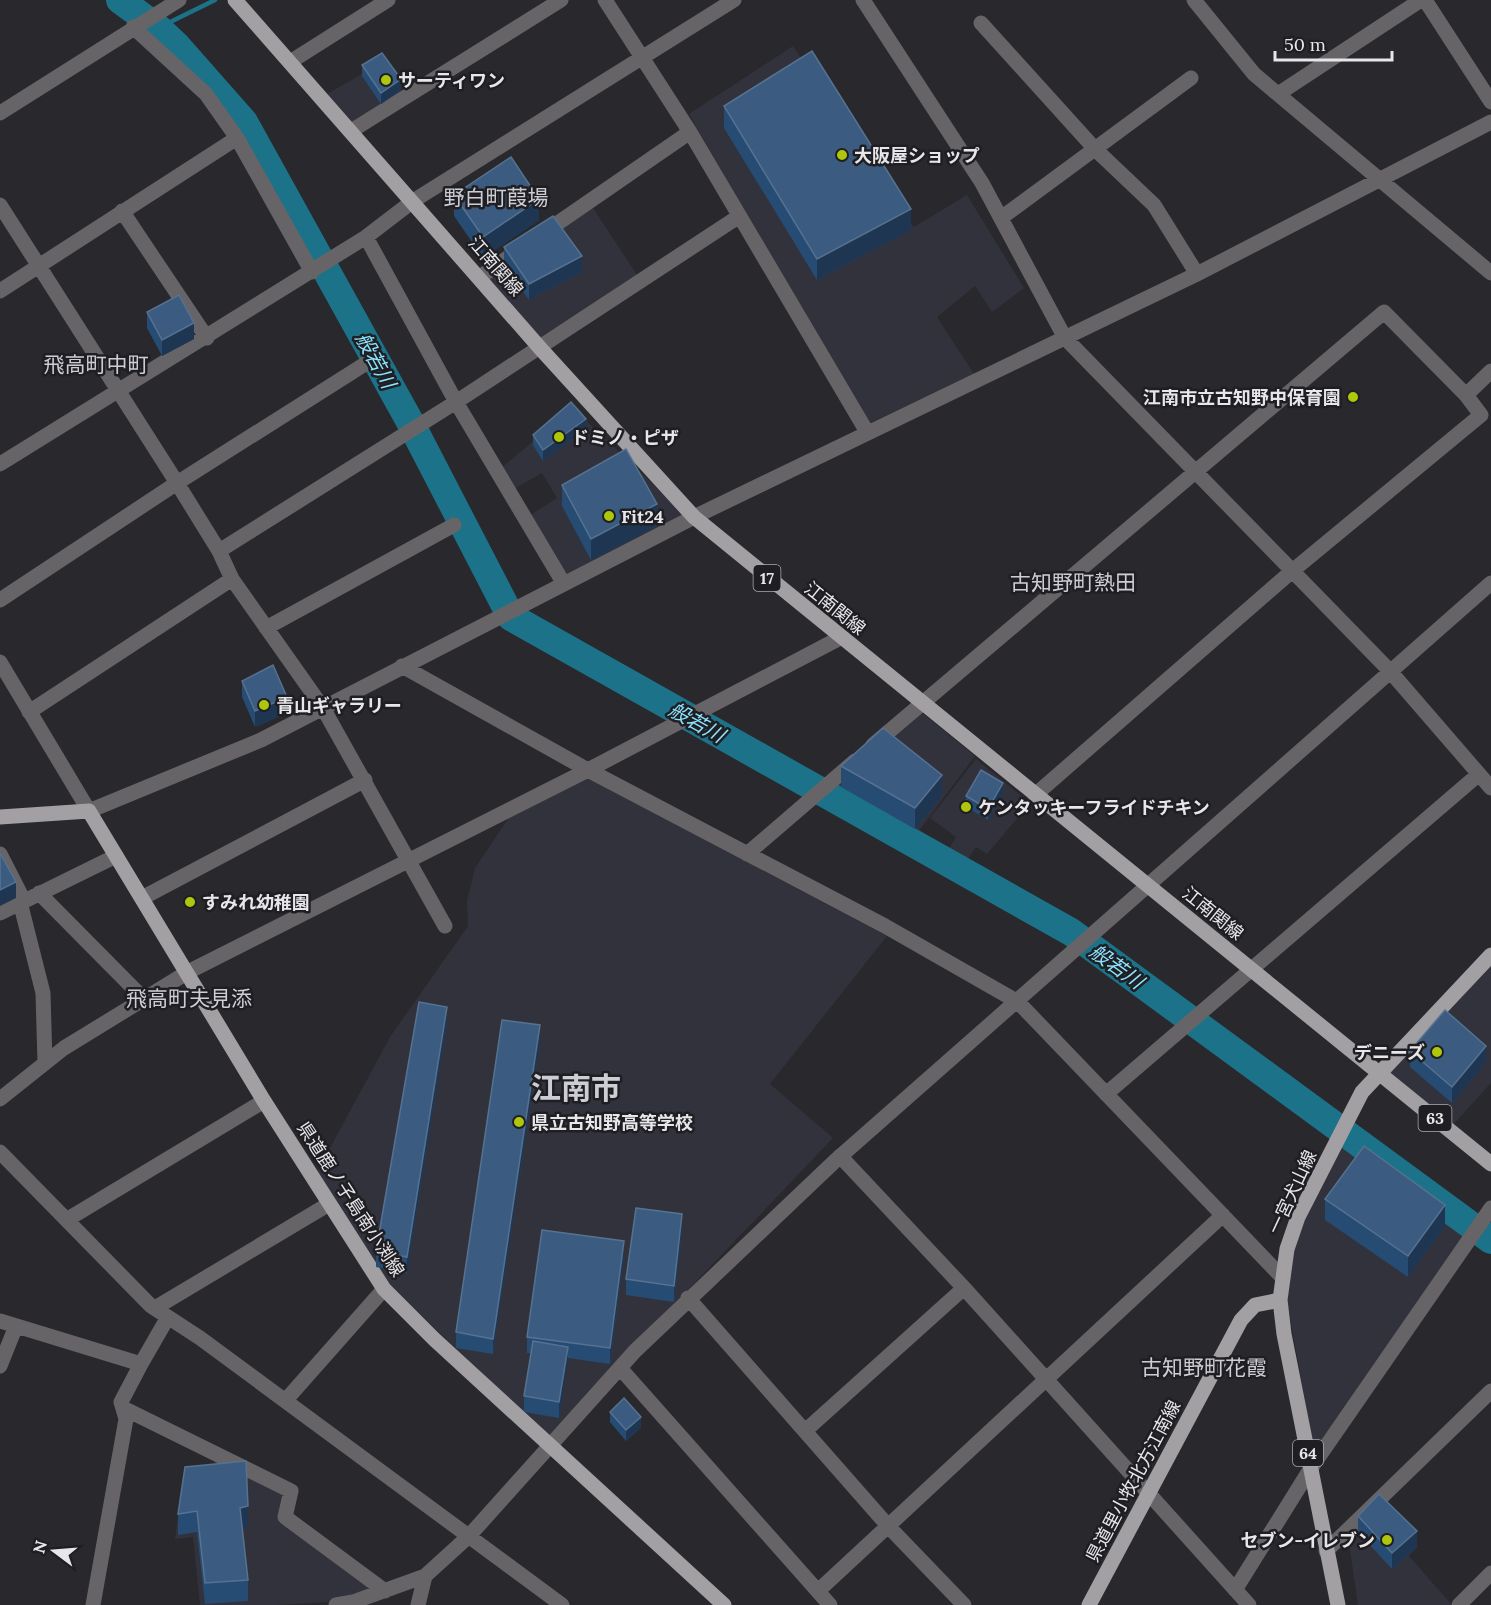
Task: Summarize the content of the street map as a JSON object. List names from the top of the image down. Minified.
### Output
{"streets":{"main road":["江南関線","17","63","一宮犬山線","県道鹿ノ子島南小渕線","64","県道里小牧北方江南線"]},"crossings":[["江南関線","63"],["江南関線","一宮犬山線"],["63","一宮犬山線"],["一宮犬山線","県道里小牧北方江南線"]],"districts":["野白町葭場","飛高町中町","古知野町熱田","飛高町夫見添","江南市","古知野町花霞"],"water":["般若川"],"places":["サーティワン","大阪屋ショップ","江南市立古知野中保育園","ドミノ・ピザ","Fit24","青山ギャラリー","ケンタッキーフライドチキン","すみれ幼稚園","デニーズ","県立古知野高等学校","セブン-イレブン"],"scale_bar":"50 m","north":"left"}
